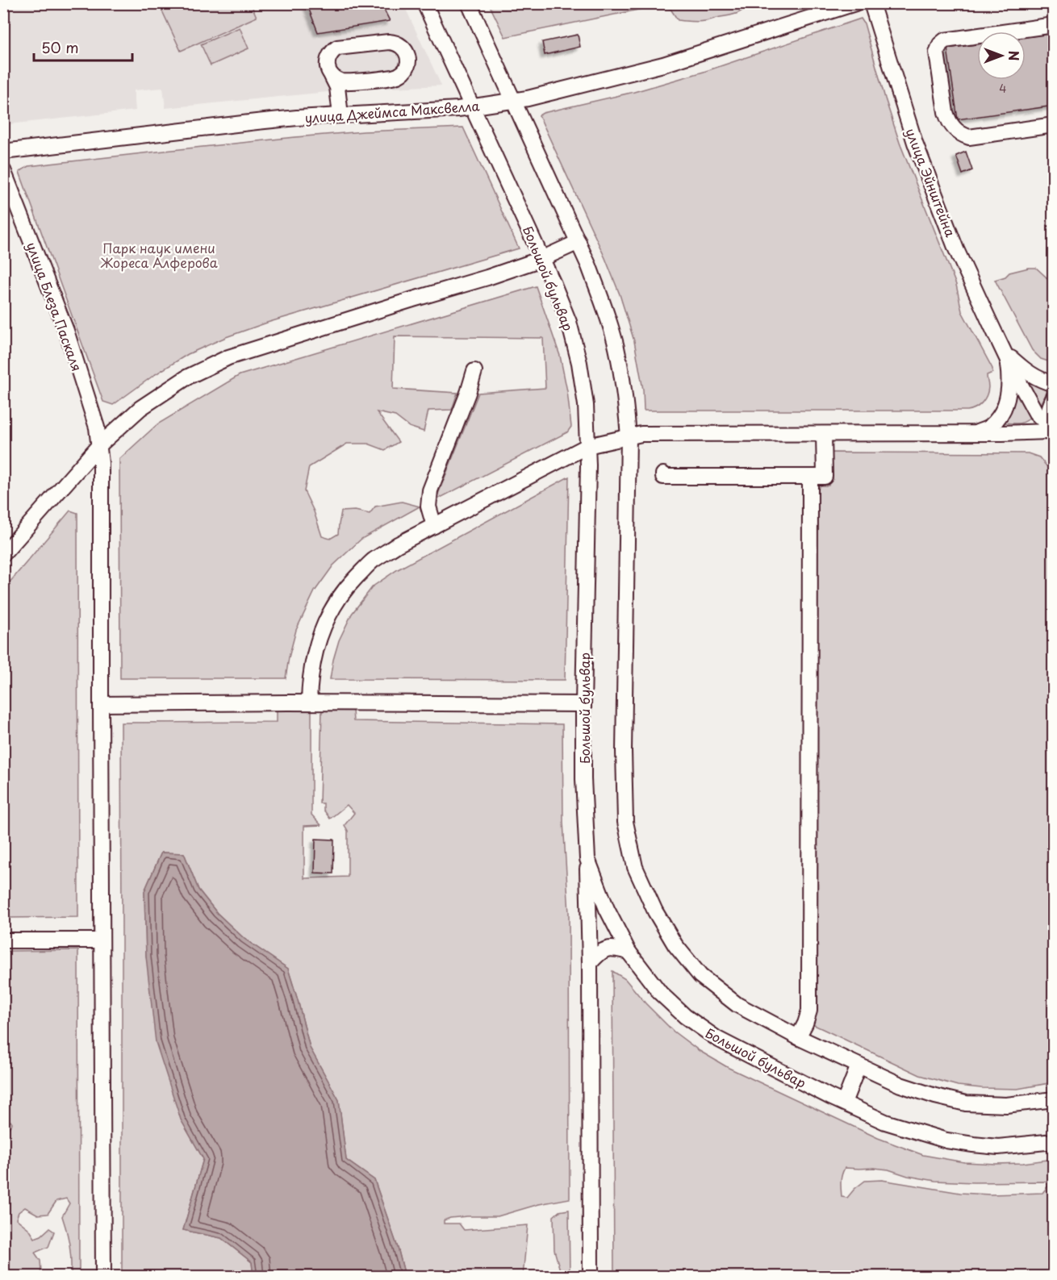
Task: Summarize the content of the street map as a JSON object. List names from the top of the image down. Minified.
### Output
{"streets":{"street":["улица Джеймса Максвелла","улица Эйнштейна","Большой бульвар","улица Блеза Паскаля"]},"crossings":[["улица Джеймса Максвелла","Большой бульвар"]],"parks":["Парк наук имени Жореса Алферова"],"house_numbers":["4"],"scale_bar":"50 m","north":"right"}
